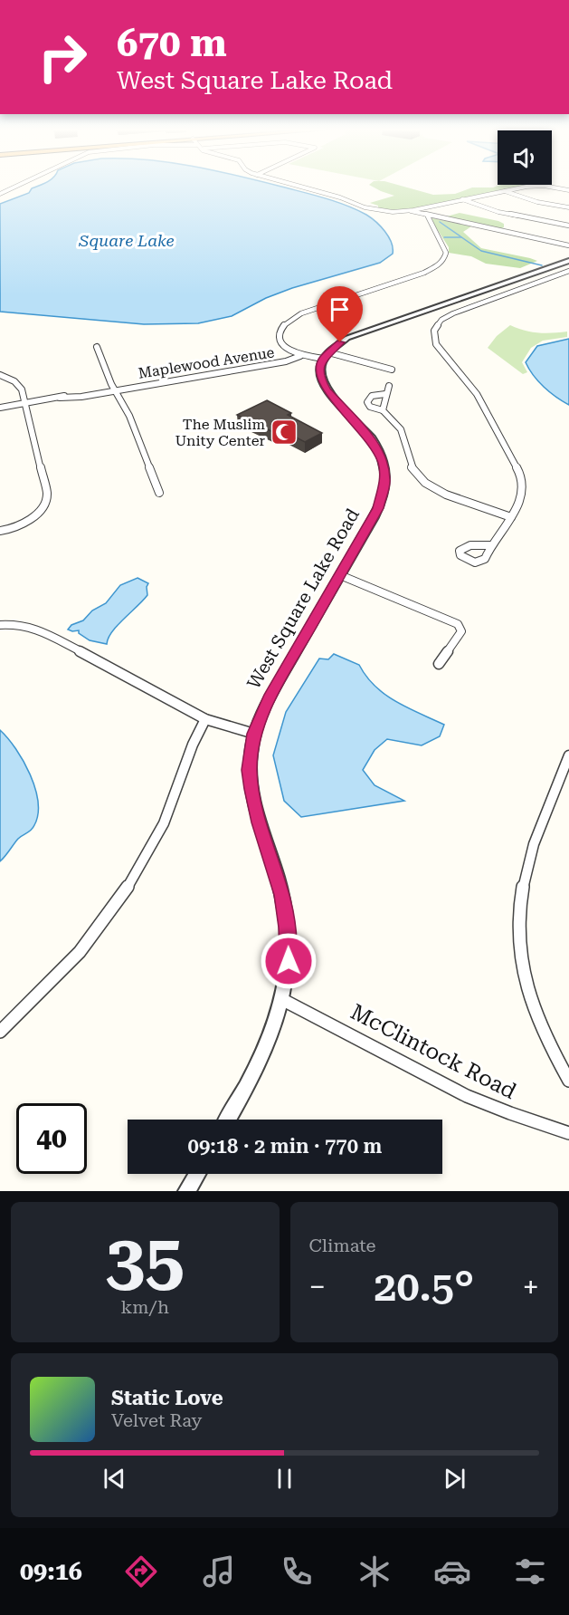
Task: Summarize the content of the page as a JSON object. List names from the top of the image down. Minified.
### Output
{"streets":{"street":["Maplewood Avenue","West Square Lake Road","McClintock Road"]},"crossings":[["West Square Lake Road","McClintock Road"]],"water":["Square Lake"],"places":{"mosque":["The Muslim Unity Center"]},"page":{"turn":["670 m","West Square Lake Road"],"limit":"40","trip":"09:18 · 2 min · 770 m","tile":[["35","km/h"],"Climate"],"heat":["−","20.5°","+"],"song":["Static Love","Velvet Ray"],"tabs":"09:16"}}
